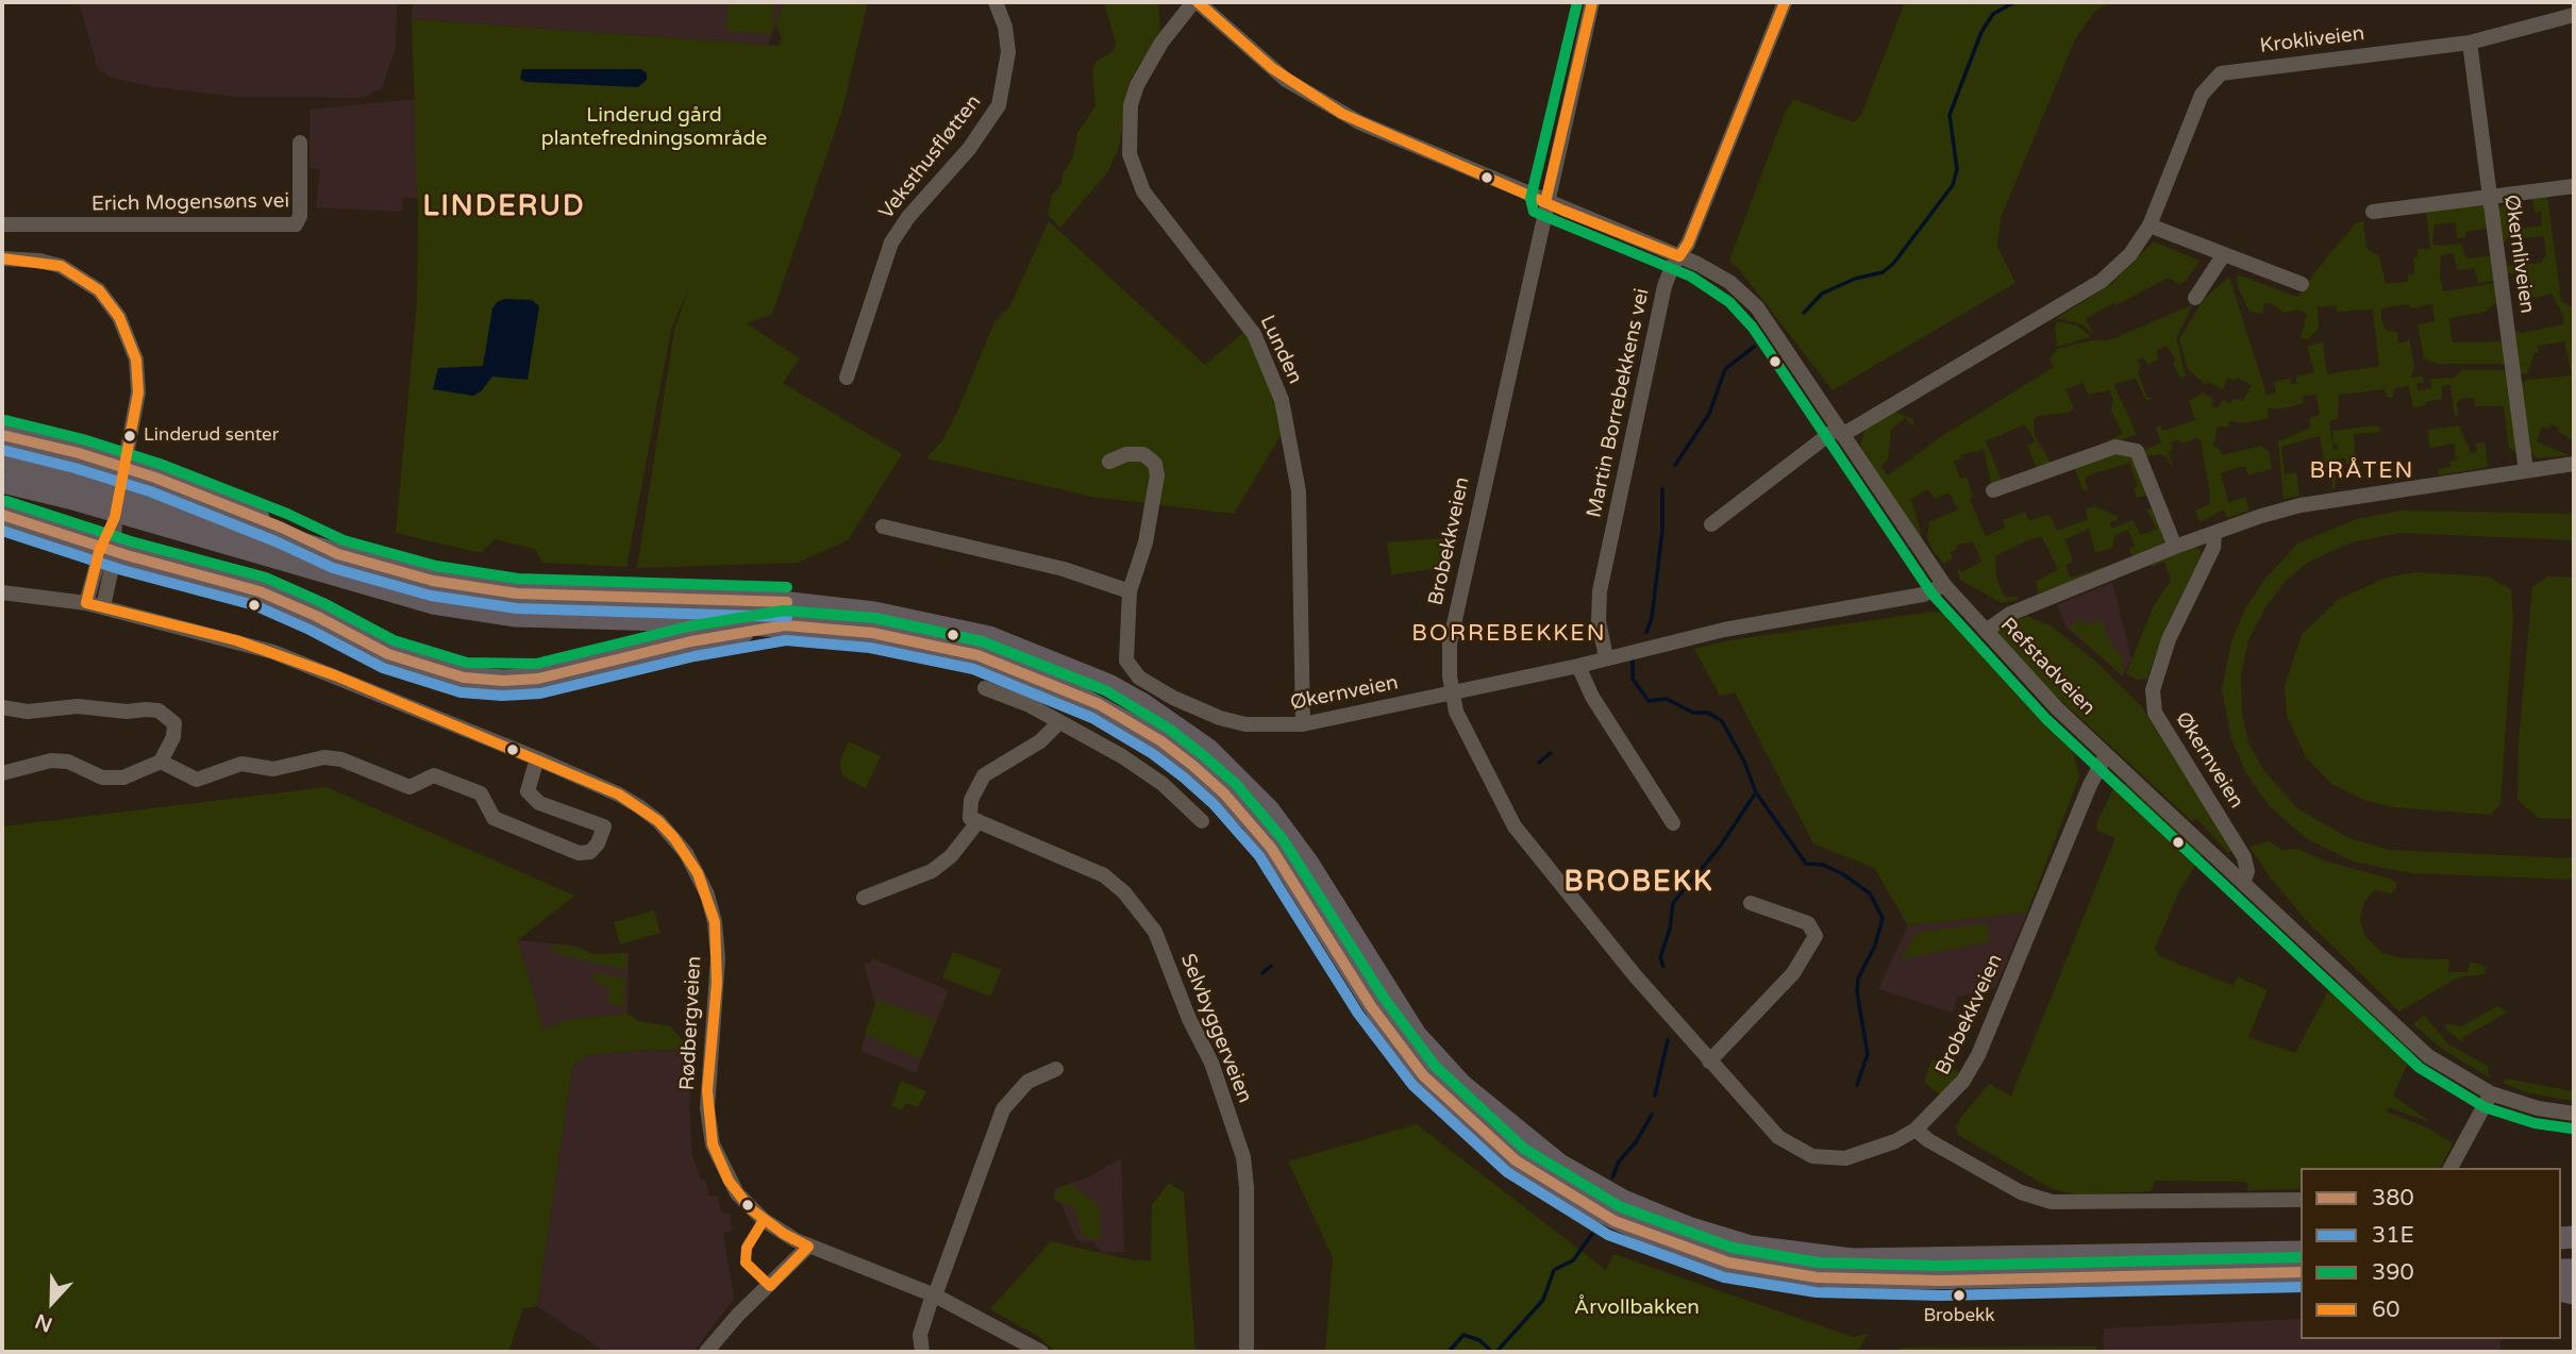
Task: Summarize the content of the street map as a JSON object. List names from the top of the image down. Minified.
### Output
{"streets":{"street":["Krokliveien","Veksthusfløtten","Erich Mogensøns vei","Økernliveien","Lunden","Martin Borrebekkens vei","Brobekkveien","Refstadveien","Økernveien","Rødbergveien","Selvbyggerveien"]},"crossings":[["Krokliveien","Økernliveien"],["Krokliveien","Refstadveien"],["Lunden","Refstadveien"],["Lunden","Økernveien"],["Martin Borrebekkens vei","Refstadveien"],["Martin Borrebekkens vei","Økernveien"],["Brobekkveien","Refstadveien"],["Brobekkveien","Økernveien"],["Refstadveien","Økernveien"]],"districts":["LINDERUD","BRÅTEN","BORREBEKKEN","BROBEKK"],"parks":["Linderud gård plantefredningsområde","Årvollbakken"],"places":["Linderud senter","Brobekk"],"lines":["transit line 60","transit line 390","transit line 380","transit line 31E"],"legend":["380","31E","390","60"],"north":"bottom"}
